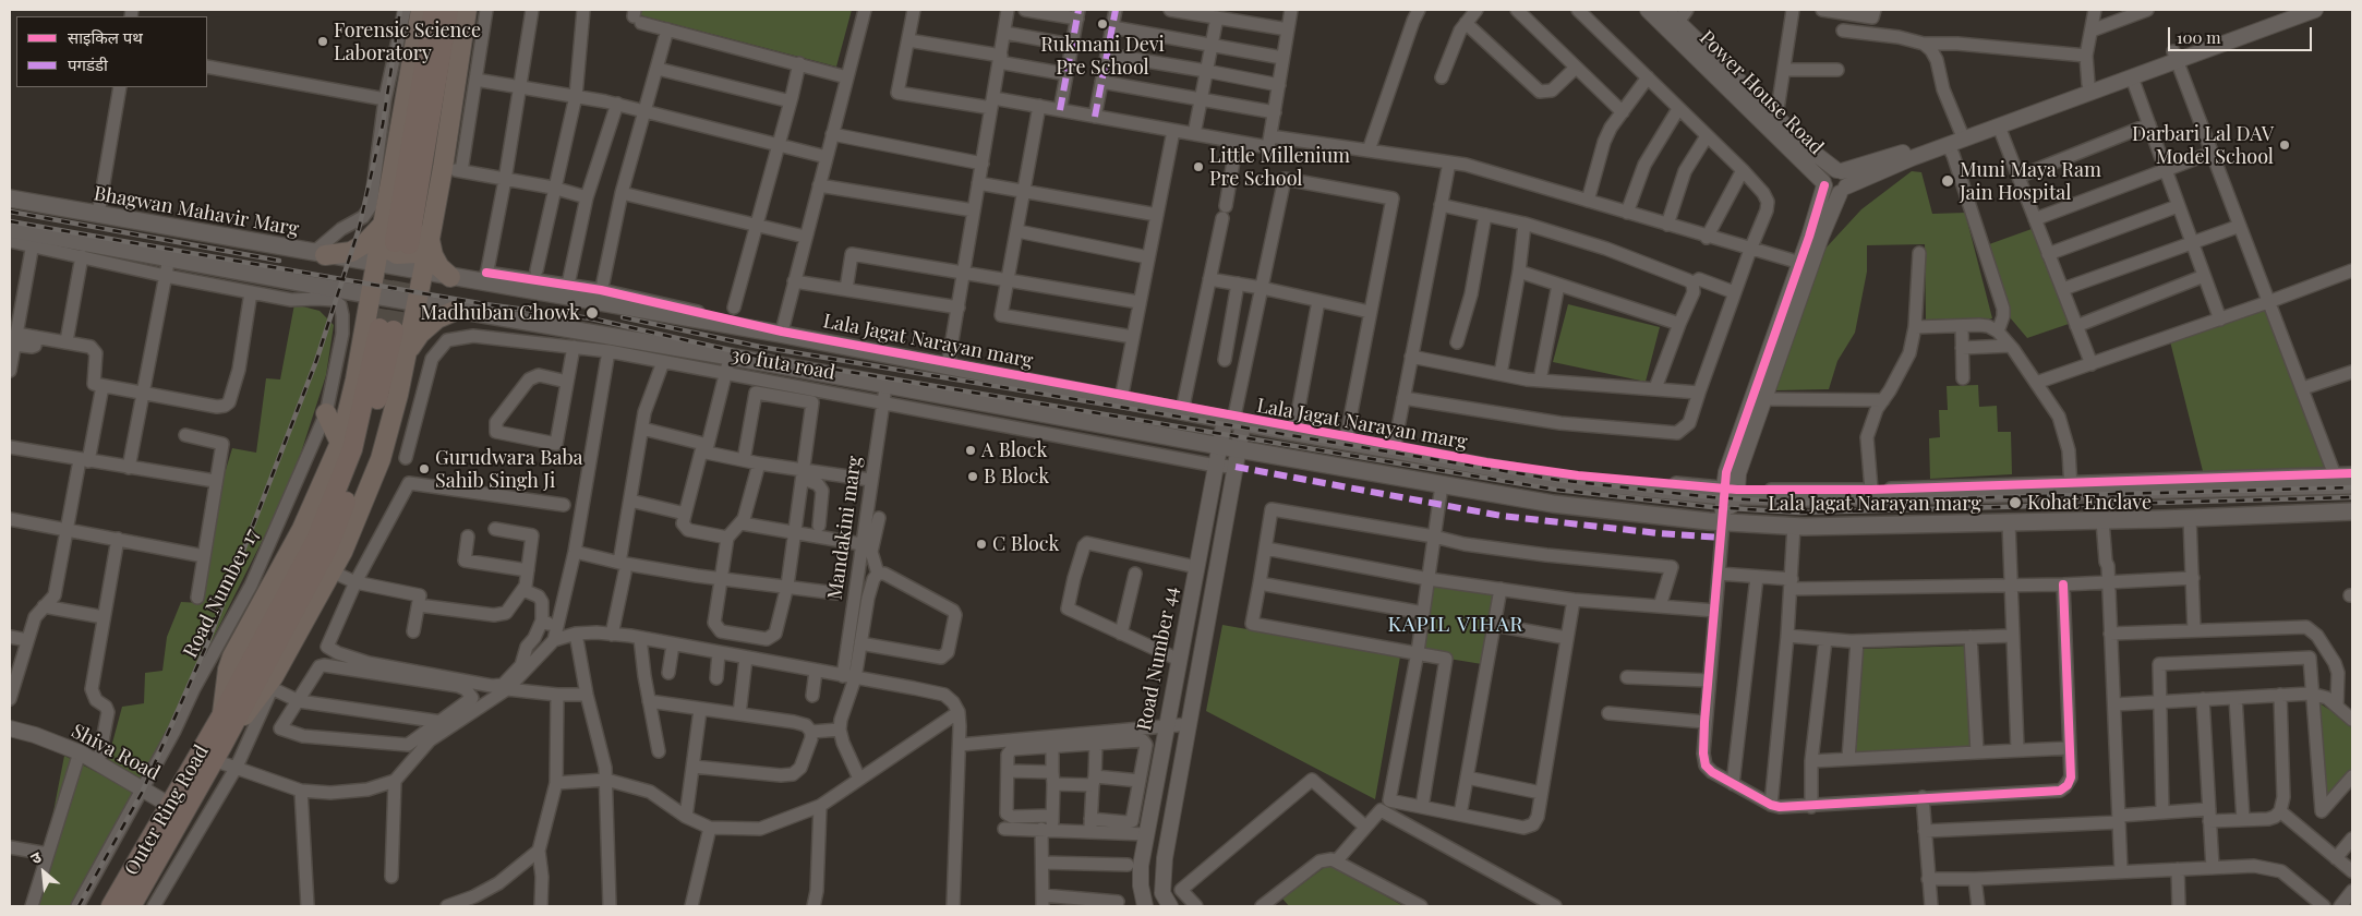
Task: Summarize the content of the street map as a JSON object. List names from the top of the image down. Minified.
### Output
{"streets":{"highway":["Outer Ring Road"],"main road":["Bhagwan Mahavir Marg","Lala Jagat Narayan marg"],"street":["Power House Road","30 futa road","Mandakini marg","Road Number 17","Road Number 44","Shiva Road"]},"crossings":[["Bhagwan Mahavir Marg","Lala Jagat Narayan marg"],["Lala Jagat Narayan marg","Mandakini marg"],["Lala Jagat Narayan marg","Road Number 44"],["30 futa road","Mandakini marg"],["30 futa road","Road Number 44"],["Road Number 17","Shiva Road"],["Shiva Road","Outer Ring Road"]],"districts":["KAPIL VIHAR"],"places":["Rukmani Devi Pre School","Forensic Science Laboratory","Darbari Lal DAV Model School","Little Millenium Pre School","Muni Maya Ram Jain Hospital","Madhuban Chowk","A Block","Gurudwara Baba Sahib Singh Ji","B Block","Kohat Enclave","C Block"],"legend":["साइकिल पथ","पगडंडी"],"scale_bar":"100 m","north":"top left"}
